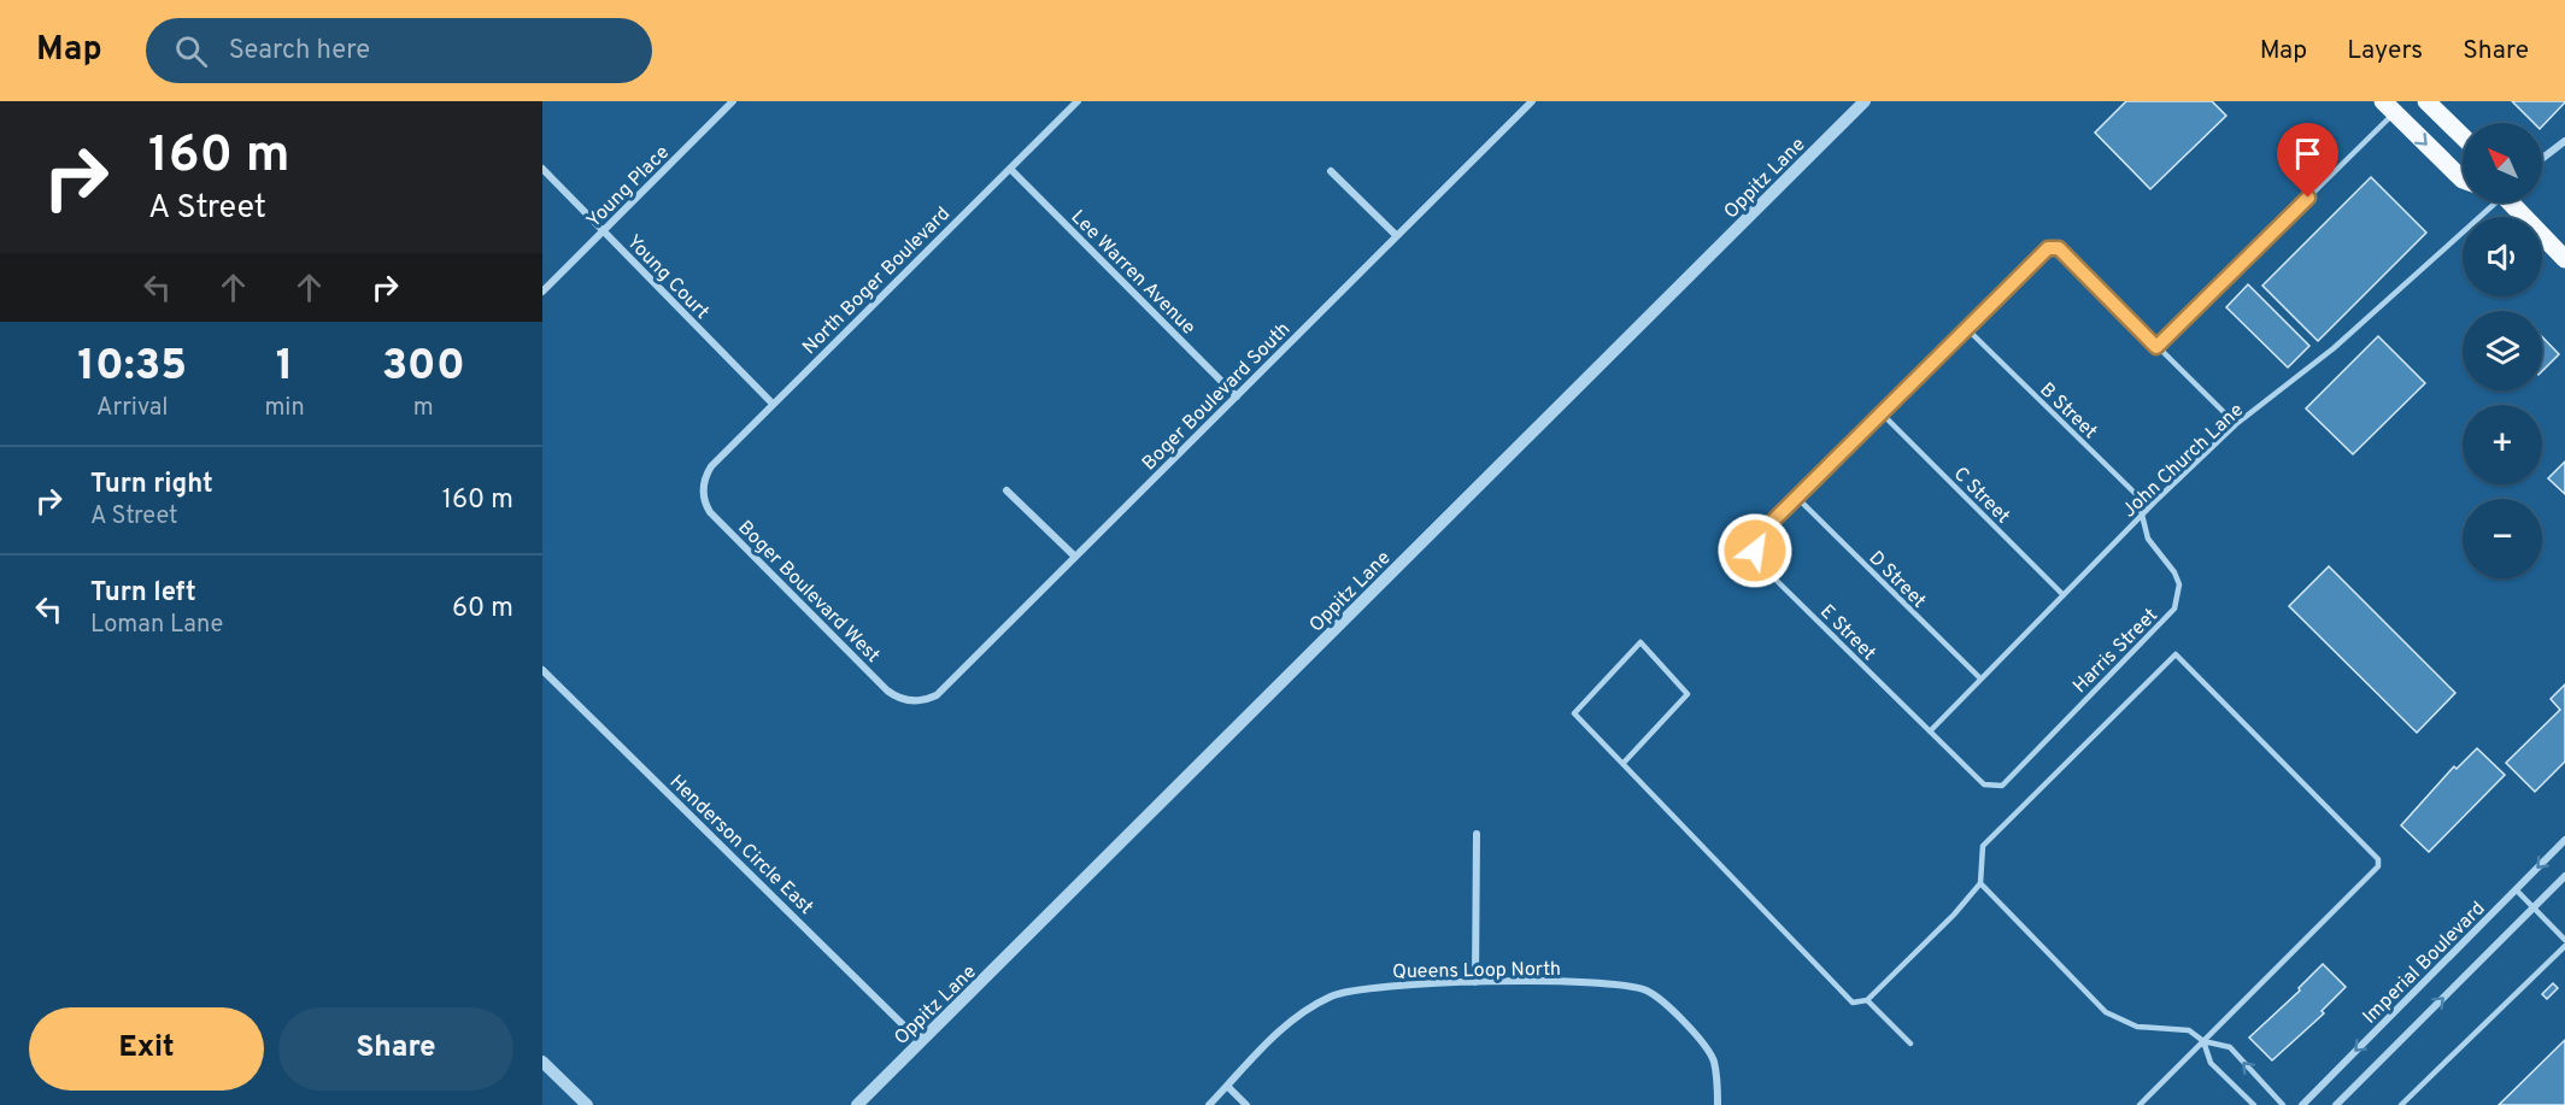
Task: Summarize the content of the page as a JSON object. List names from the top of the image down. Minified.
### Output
{"streets":{"street":["Oppitz Lane","Young Place","Lee Warren Avenue","Young Court","North Boger Boulevard","Boger Boulevard South","Boger Boulevard West","Henderson Circle East","Imperial Boulevard","Queens Loop North"],"lane":["B Street","John Church Lane","C Street","D Street","E Street","Harris Street"]},"crossings":[["Oppitz Lane","Henderson Circle East"],["Young Place","Young Court"],["Lee Warren Avenue","North Boger Boulevard"],["Lee Warren Avenue","Boger Boulevard South"],["Young Court","North Boger Boulevard"],["North Boger Boulevard","Boger Boulevard West"],["Boger Boulevard South","Boger Boulevard West"],["B Street","John Church Lane"],["B Street","Harris Street"],["John Church Lane","C Street"],["John Church Lane","D Street"],["John Church Lane","E Street"],["John Church Lane","Harris Street"],["D Street","E Street"],["E Street","Harris Street"]],"north":"top left","page":{"header":"Map","search":"Search here","nav":["Map","Layers","Share"],"turn":["160 m","A Street"],"map_buttons":["+","−"],"eta":["10:35","Arrival","1","min","300","m"],"list":[{"name":"Turn right","note":"A Street","value":"160 m"},{"name":"Turn left","note":"Loman Lane","value":"60 m"}],"buttons":["Exit","Share"]}}
